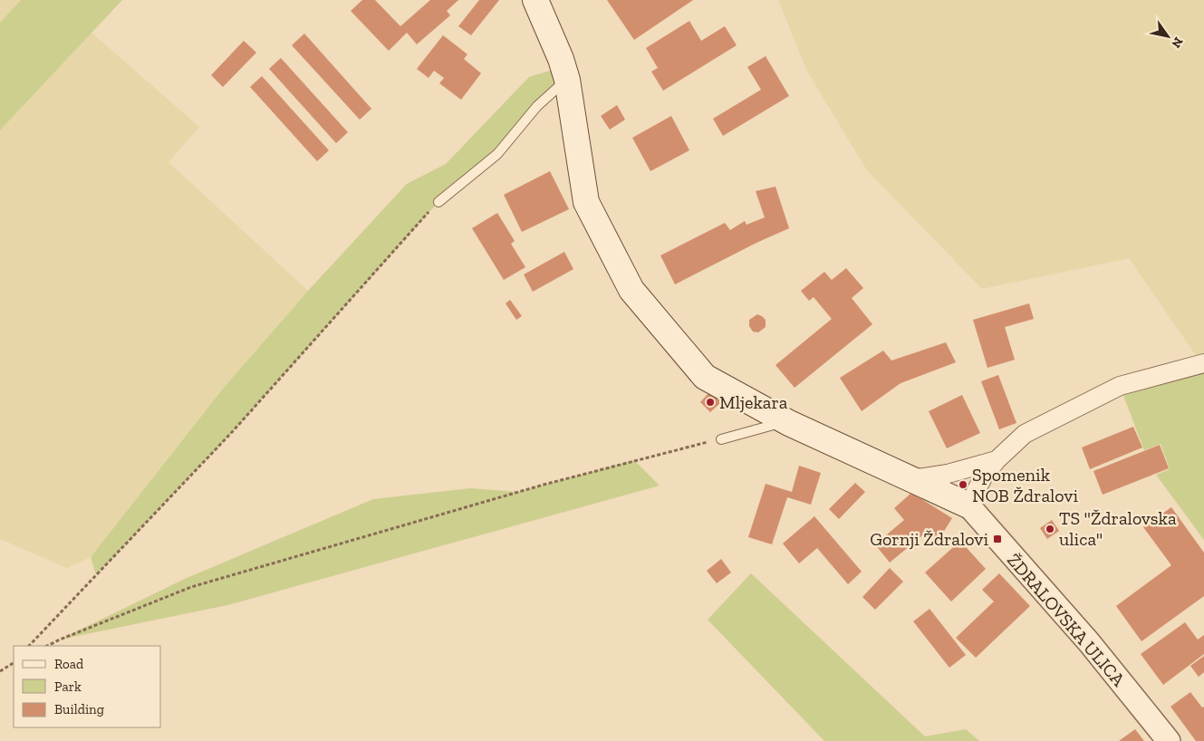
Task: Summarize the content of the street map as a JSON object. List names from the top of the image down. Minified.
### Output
{"streets":{"main road":["ŽDRALOVSKA ULICA"]},"places":{"other":["Mljekara","Spomenik NOB Ždralovi","TS \"Ždralovska ulica\""],"transit":["Gornji Ždralovi"]},"legend":["Road","Park","Building"],"north":"bottom right"}
